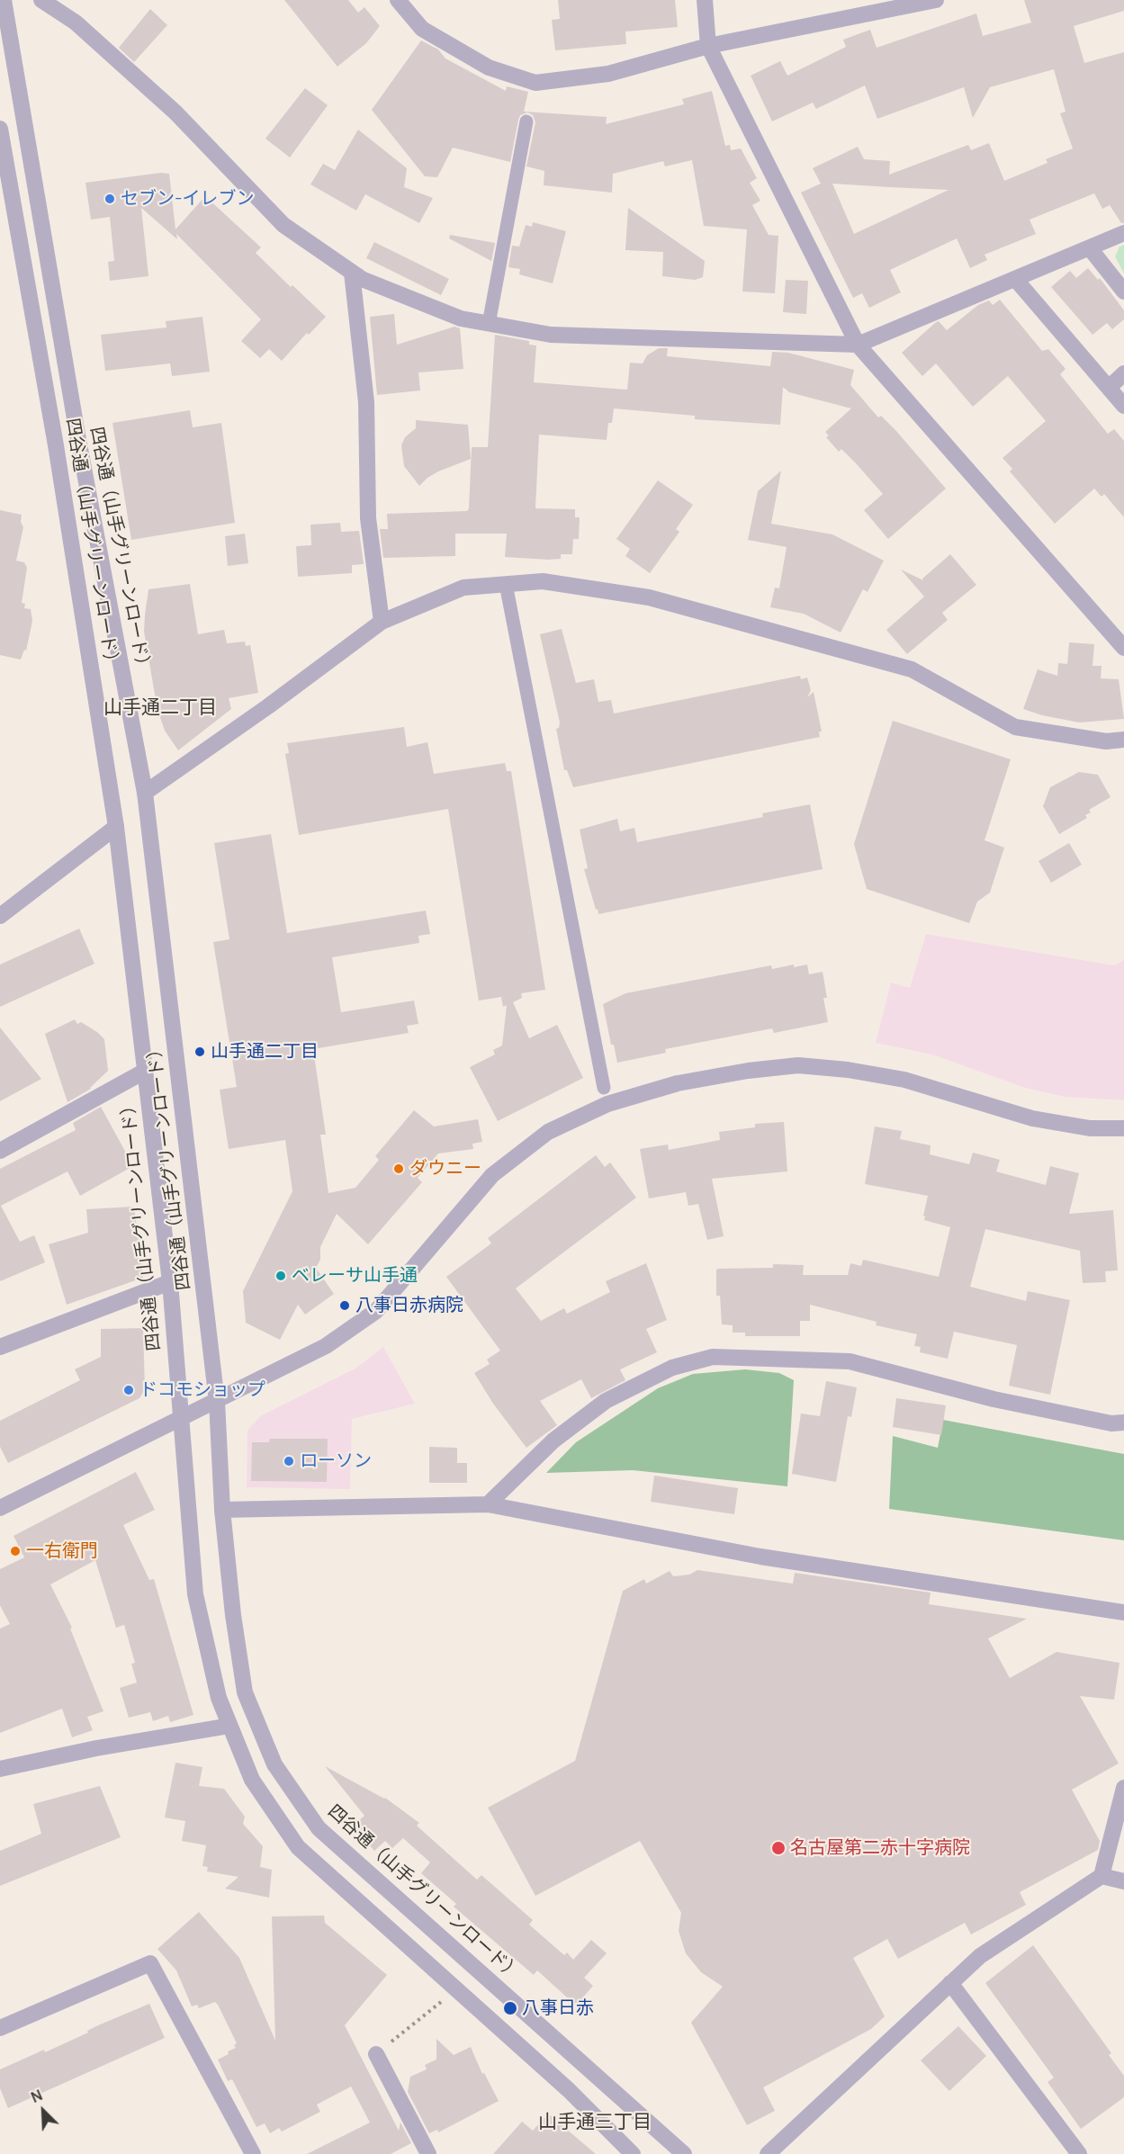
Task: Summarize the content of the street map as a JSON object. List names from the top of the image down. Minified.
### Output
{"streets":{"street":["四谷通 （山手グリーンロード）","四谷通（山手グリーンロード）"]},"districts":["山手通二丁目","山手通三丁目"],"places":["セブン-イレブン","山手通二丁目","ダウニー","ベレーサ山手通","八事日赤病院","ドコモショップ","ローソン","一右衛門","名古屋第二赤十字病院","八事日赤"],"north":"top left"}
